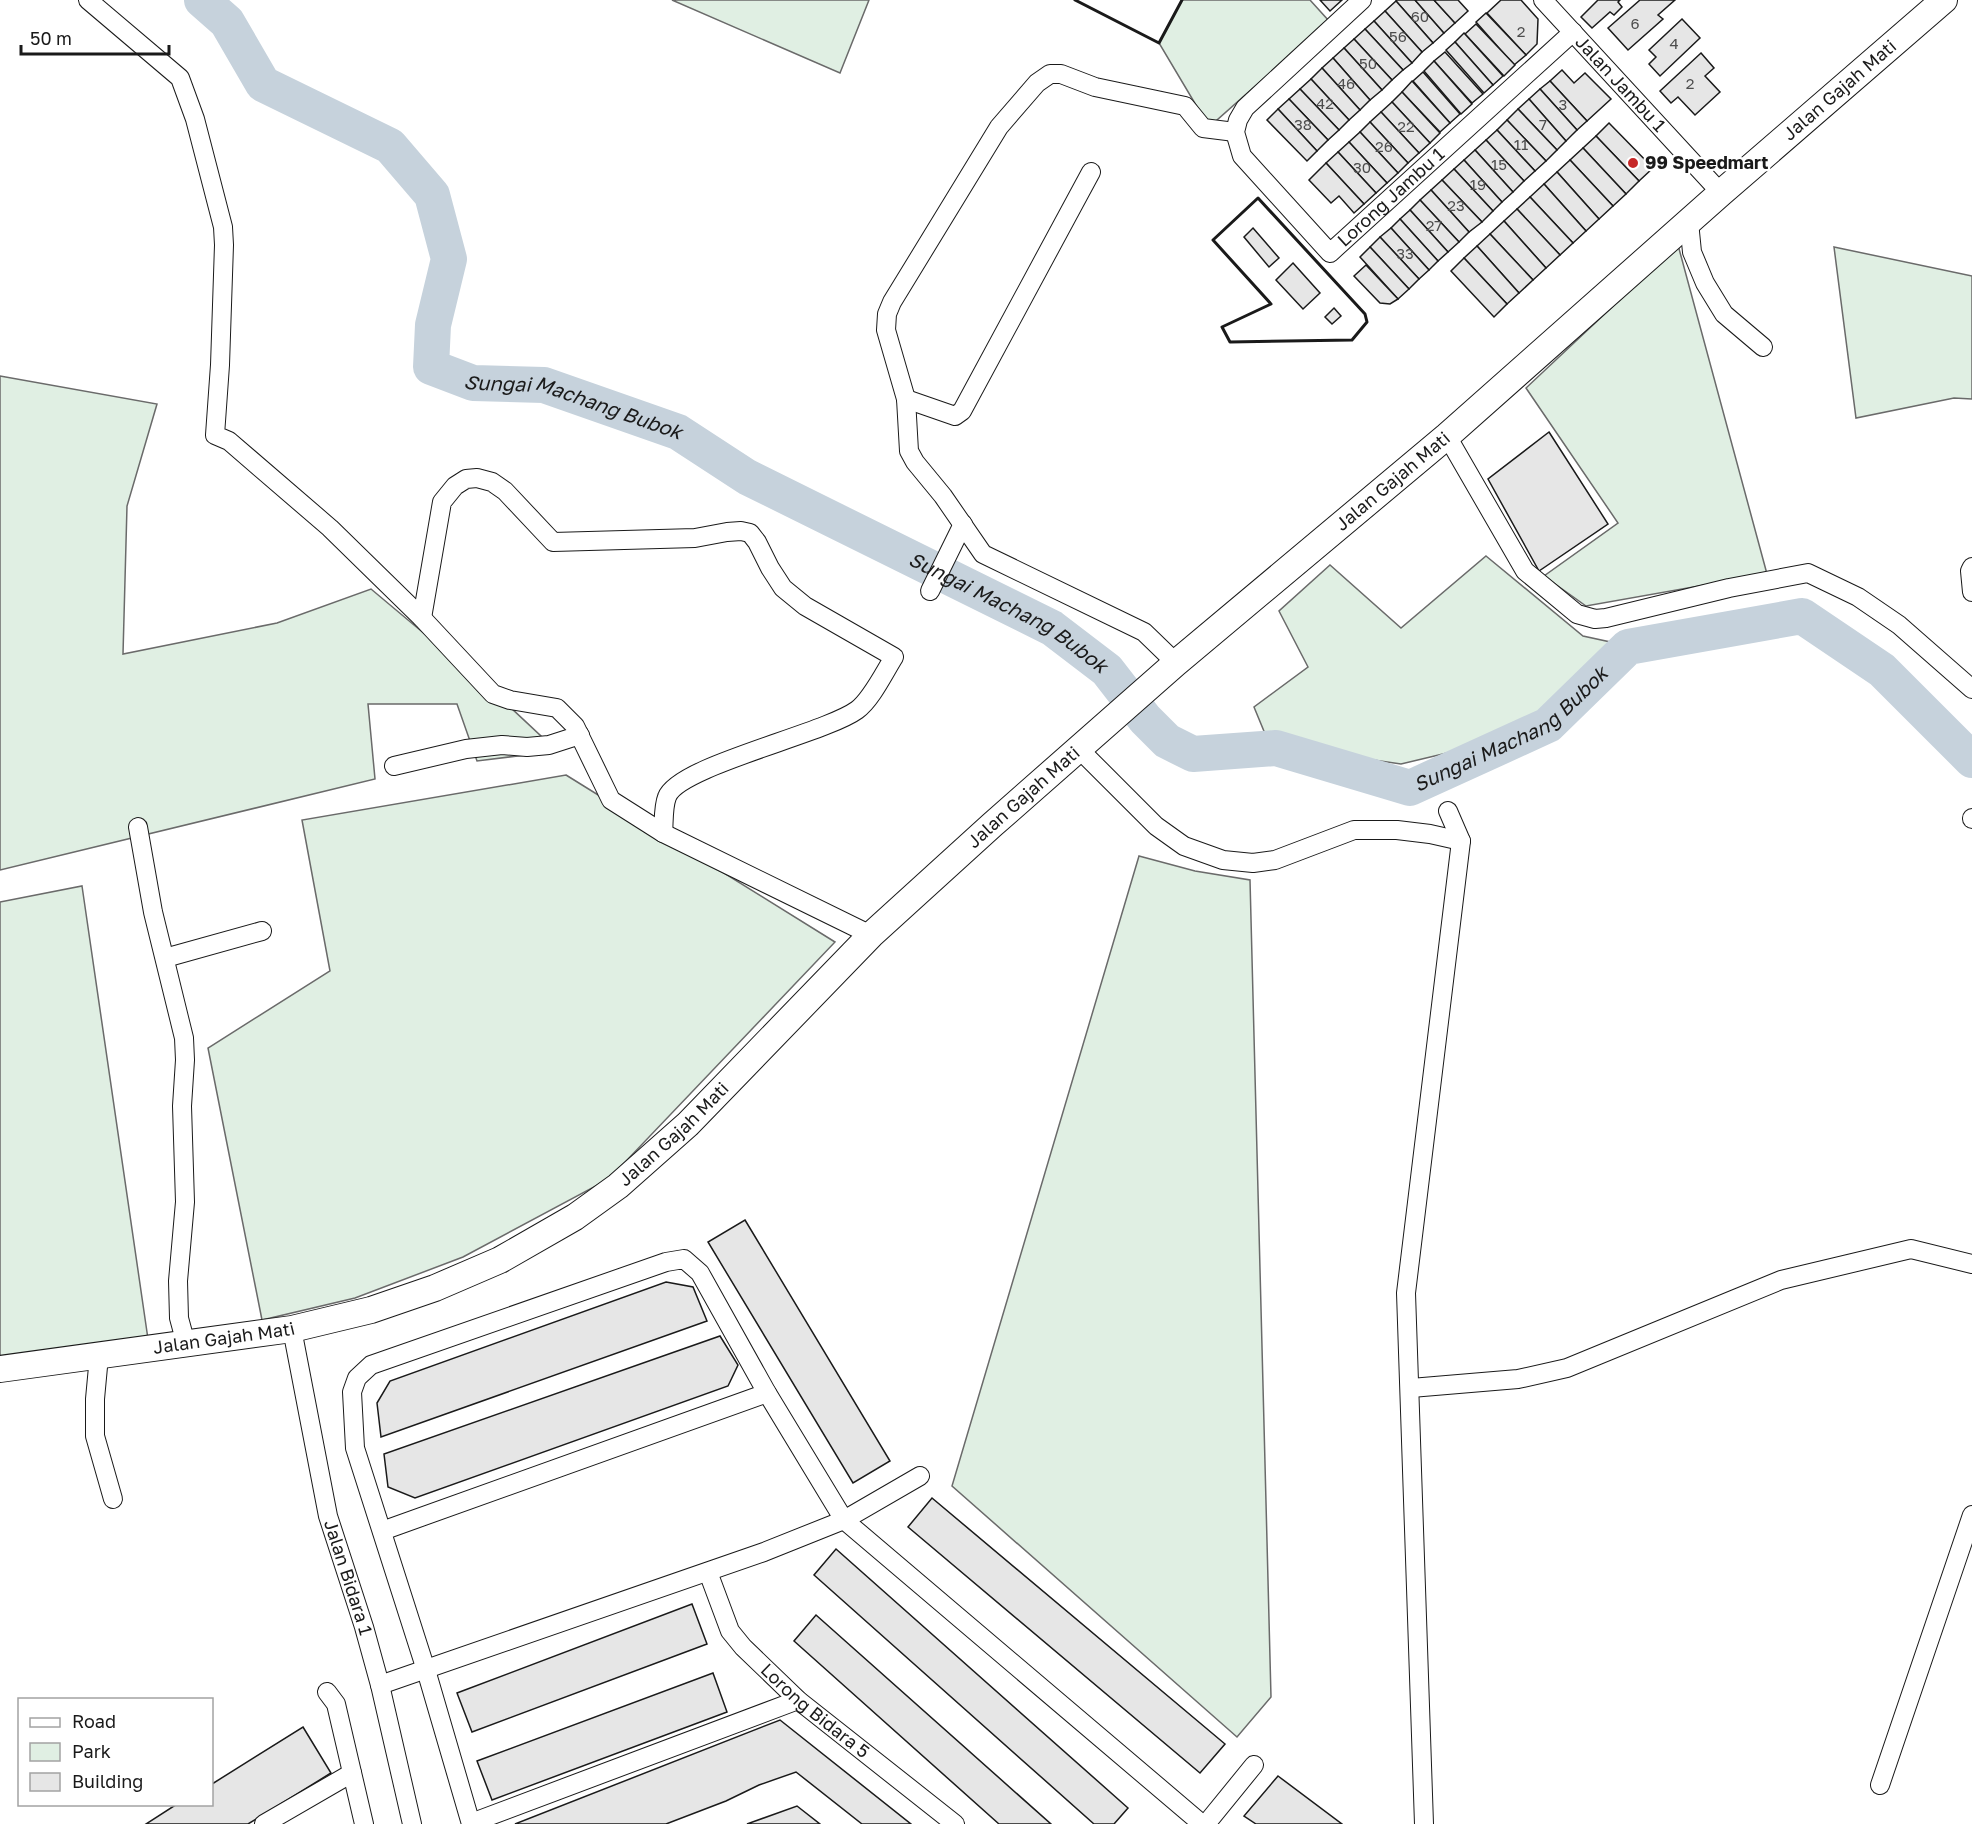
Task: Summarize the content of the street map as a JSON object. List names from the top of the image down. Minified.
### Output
{"streets":{"main road":["Jalan Gajah Mati"],"street":["Jalan Jambu 1","Lorong Jambu 1","Jalan Bidara 1","Lorong Bidara 5"]},"crossings":[["Jalan Jambu 1","Jalan Gajah Mati"],["Jalan Jambu 1","Lorong Jambu 1"],["Jalan Gajah Mati","Jalan Bidara 1"]],"water":["Sungai Machang Bubok"],"places":["99 Speedmart"],"house_numbers":["60","6","2","56","4","50","46","2","42","3","38","7","22","11","26","15","30","19","23","27","33"],"legend":["Road","Park","Building"],"scale_bar":"50 m"}
